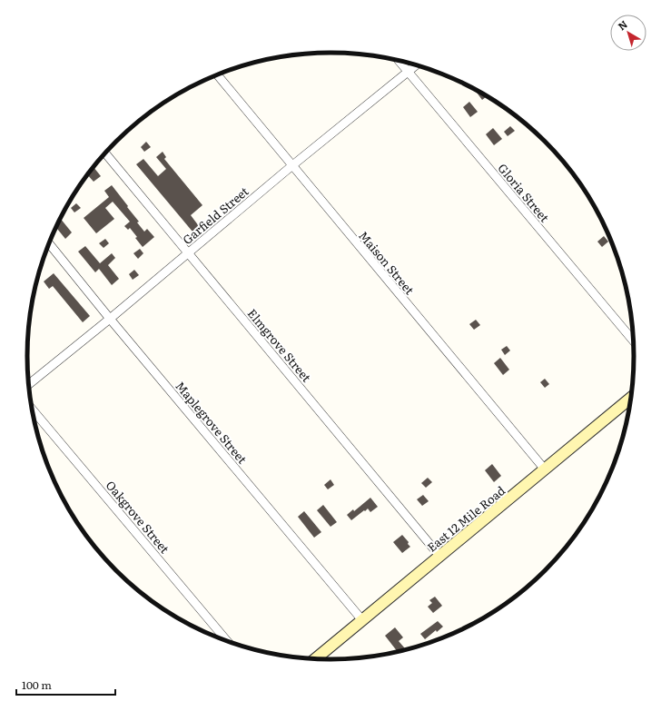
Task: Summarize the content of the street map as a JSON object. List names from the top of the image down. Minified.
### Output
{"streets":{"main road":["East 12 Mile Road"],"street":["Gloria Street","Garfield Street","Maison Street","Elmgrove Street","Maplegrove Street","Oakgrove Street"]},"crossings":[["Gloria Street","Garfield Street"],["Garfield Street","Maison Street"],["Garfield Street","Elmgrove Street"],["Garfield Street","Maplegrove Street"],["Maison Street","East 12 Mile Road"],["Elmgrove Street","East 12 Mile Road"],["Maplegrove Street","East 12 Mile Road"]],"scale_bar":"100 m","north":"top left"}
